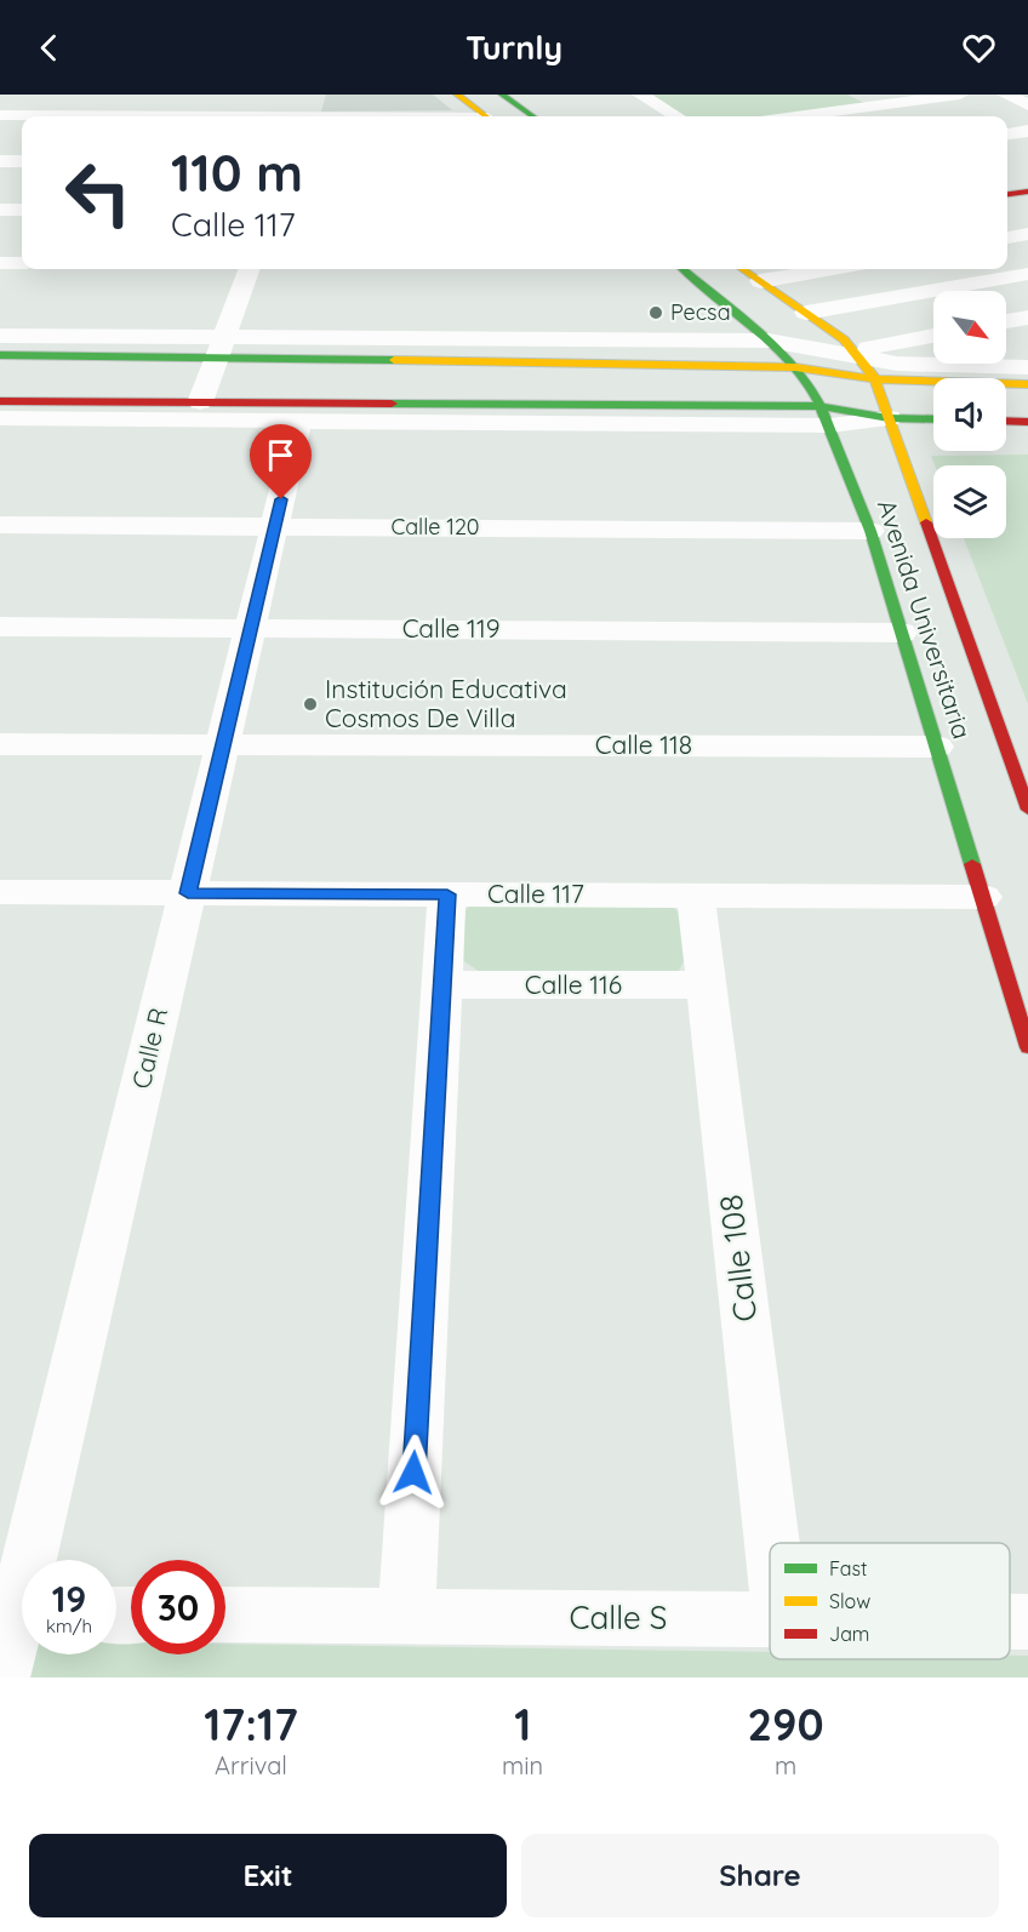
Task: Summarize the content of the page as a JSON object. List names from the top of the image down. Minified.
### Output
{"streets":{"street":["Calle 120","Avenida Universitaria","Calle 119","Calle 118","Calle 117","Calle 116","Calle R","Calle 108","Calle S"]},"crossings":[["Calle 120","Avenida Universitaria"],["Calle 120","Calle R"],["Avenida Universitaria","Calle 119"],["Avenida Universitaria","Calle 118"],["Avenida Universitaria","Calle 117"],["Calle 119","Calle R"],["Calle 118","Calle R"],["Calle 117","Calle R"],["Calle 117","Calle 108"],["Calle 116","Calle 108"]],"places":["Pecsa","Institución Educativa Cosmos De Villa"],"legend":["Fast","Slow","Jam"],"north":"bottom right","page":{"header":"Turnly","turn":["110 m","Calle 117"],"speed":"19 km/h","limit":"30","eta":["17:17","Arrival","1","min","290","m"],"buttons":["Exit","Share"]}}
